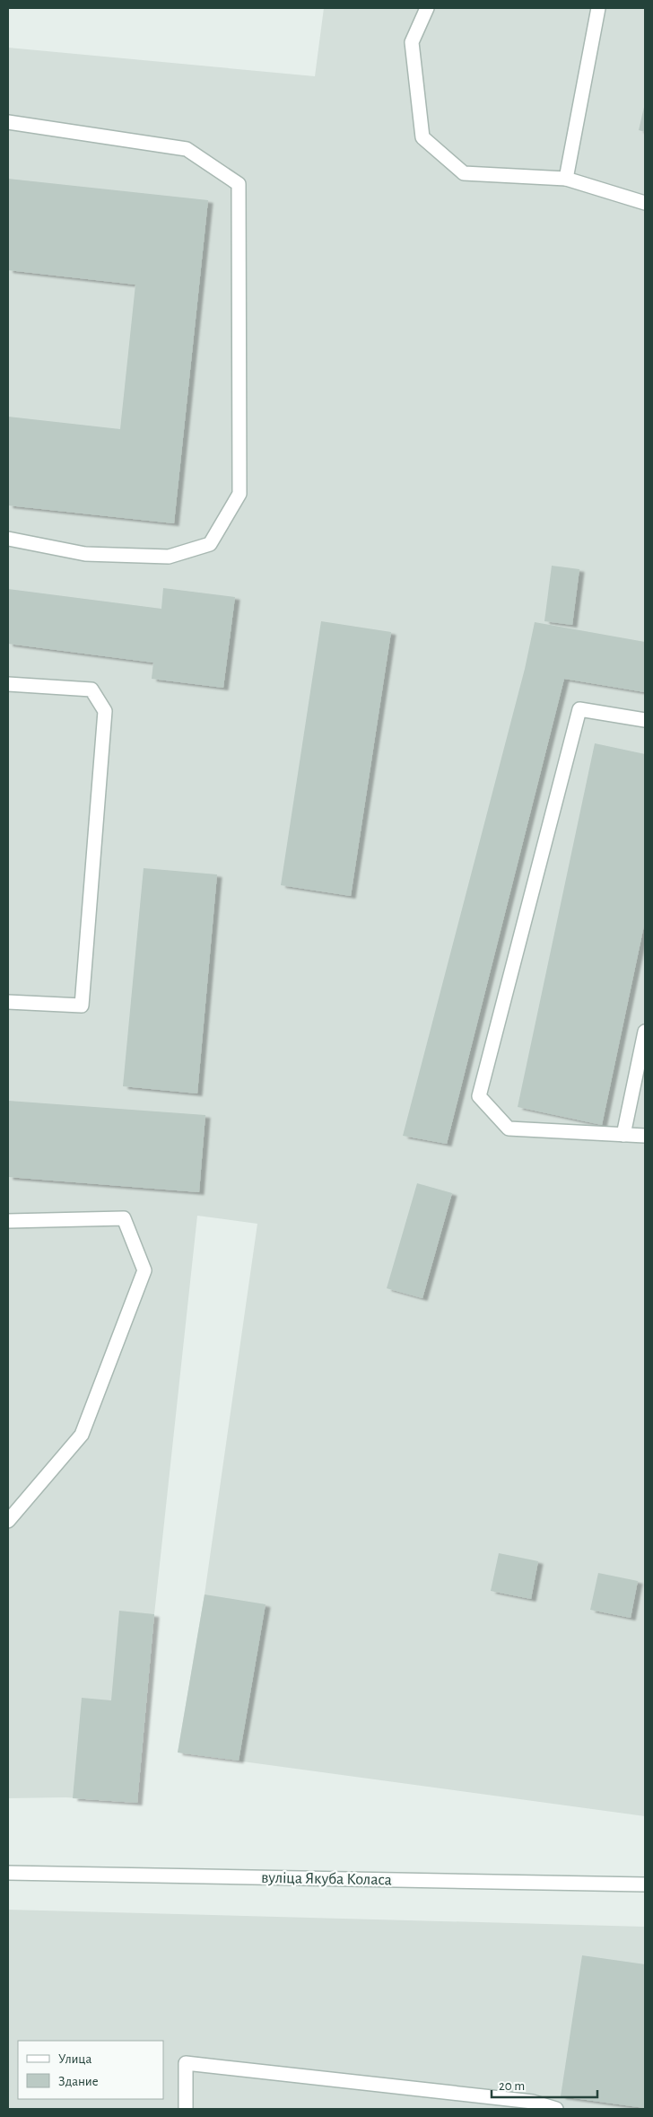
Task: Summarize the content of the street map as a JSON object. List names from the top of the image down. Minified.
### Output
{"streets":{"street":["вуліца Якуба Коласа"]},"legend":["Улица","Здание"],"scale_bar":"20 m"}
